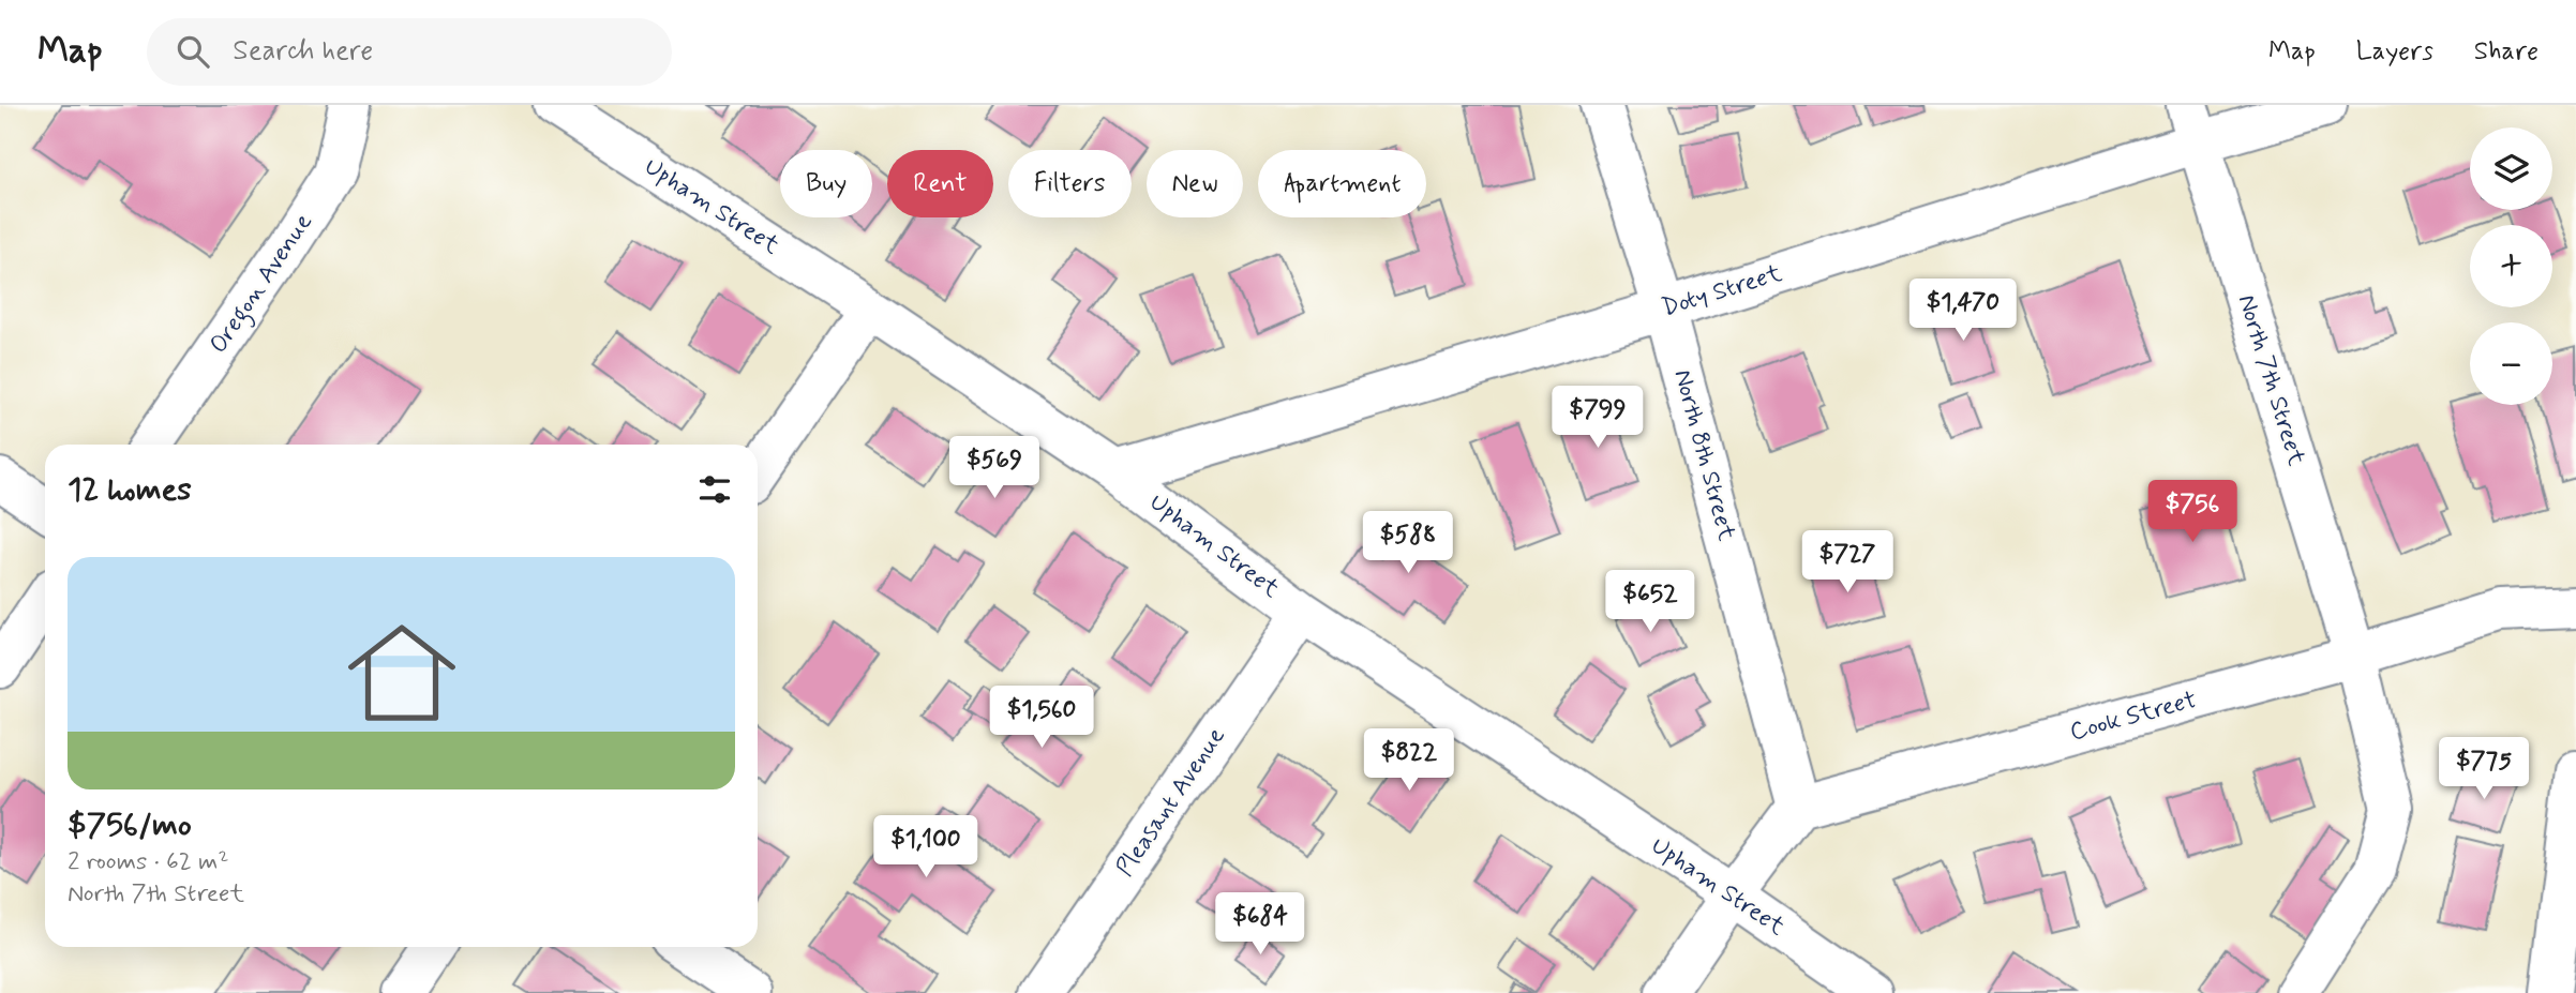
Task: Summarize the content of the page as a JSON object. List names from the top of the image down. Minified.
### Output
{"streets":{"street":["Upham Street","Oregon Avenue","Doty Street","North 7th Street","North 8th Street","Cook Street","Pleasant Avenue"]},"crossings":[["Upham Street","Doty Street"],["Upham Street","Pleasant Avenue"],["Doty Street","North 7th Street"],["Doty Street","North 8th Street"],["North 7th Street","Cook Street"],["North 8th Street","Cook Street"]],"page":{"header":"Map","search":"Search here","nav":["Map","Layers","Share"],"map_buttons":["+","−"],"chip":["Buy","Rent","Filters","New","Apartment"],"price":["$1,470","$799","$569","$756","$588","$727","$652","$1,560","$822","$775","$1,100","$684"],"heading":"12 homes","list":[{"name":"$756/mo","note":"2 rooms · 62 m² · North 7th Street"}]}}
